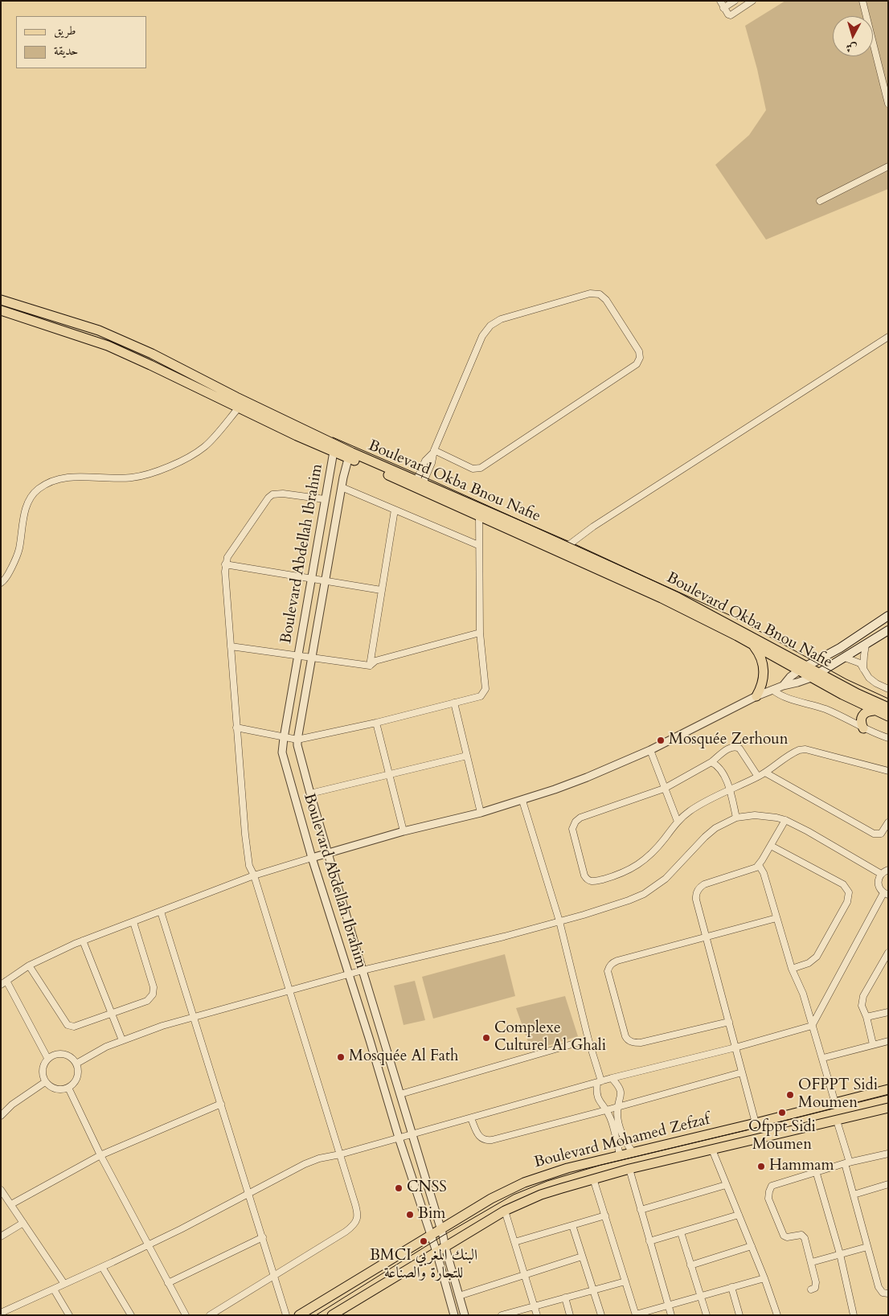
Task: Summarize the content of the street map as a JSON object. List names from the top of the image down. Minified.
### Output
{"streets":{"main road":["Boulevard Okba Bnou Nafie","Boulevard Mohamed Zefzaf"],"street":["Boulevard Abdellah Ibrahim"]},"crossings":[["Boulevard Okba Bnou Nafie","Boulevard Abdellah Ibrahim"],["Boulevard Abdellah Ibrahim","Boulevard Mohamed Zefzaf"]],"places":["Mosquée Zerhoun","Complexe Culturel Al Ghali","Mosquée Al Fath","OFPPT Sidi Moumen","Ofppt Sidi Moumen","Hammam","CNSS","Bim","BMCI البنك المغربي للتجارة والصناعة"],"legend":["طريق","حديقة"],"north":"bottom"}
